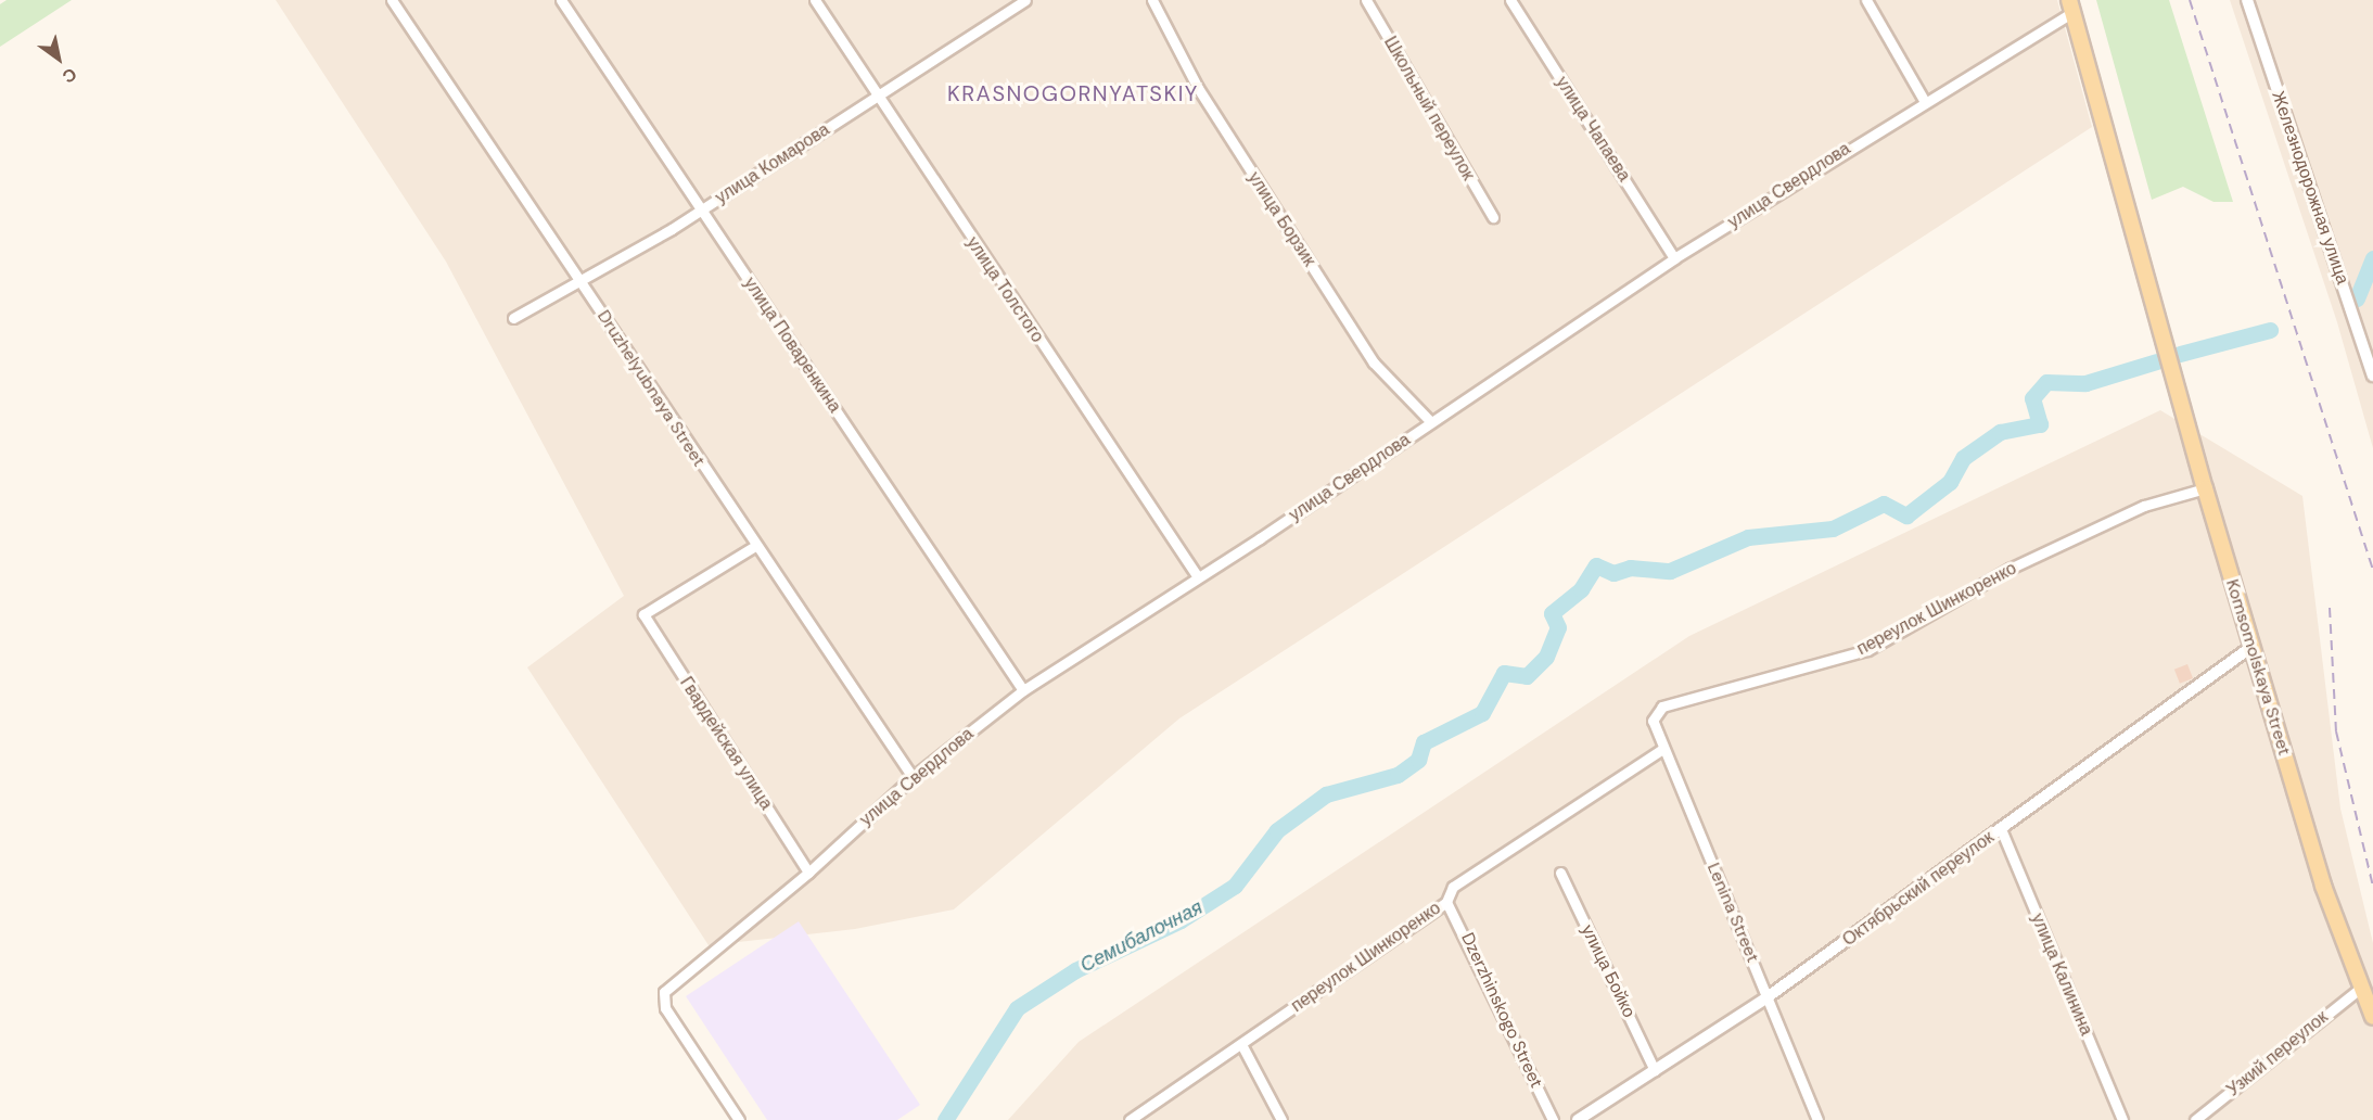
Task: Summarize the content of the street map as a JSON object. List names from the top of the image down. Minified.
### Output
{"streets":{"main road":["Komsomolskaya Street"],"street":["Школьный переулок","улица Чапаева","улица Комарова","улица Свердлова","Железнодорожная улица","улица Борзик","улица Толстого","улица Поваренкина","Druzhelyubnaya Street","переулок Шинкоренко","Гвардейская улица","Октябрьский переулок","Lenina Street","улица Бойко","улица Калинина","Dzerzhinskogo Street","Узкий переулок"]},"crossings":[["улица Чапаева","улица Свердлова"],["улица Комарова","улица Толстого"],["улица Комарова","улица Поваренкина"],["улица Комарова","Druzhelyubnaya Street"],["улица Свердлова","улица Борзик"],["улица Свердлова","улица Толстого"],["улица Свердлова","улица Поваренкина"],["улица Свердлова","Druzhelyubnaya Street"],["улица Свердлова","Komsomolskaya Street"],["улица Свердлова","Гвардейская улица"],["Druzhelyubnaya Street","Гвардейская улица"],["переулок Шинкоренко","Komsomolskaya Street"],["переулок Шинкоренко","Lenina Street"],["переулок Шинкоренко","Dzerzhinskogo Street"],["Komsomolskaya Street","Октябрьский переулок"],["Komsomolskaya Street","Узкий переулок"],["Октябрьский переулок","Lenina Street"],["Октябрьский переулок","улица Бойко"],["Октябрьский переулок","улица Калинина"]],"districts":["KRASNOGORNYATSKIY"],"water":["Семибалочная"],"north":"bottom right"}
